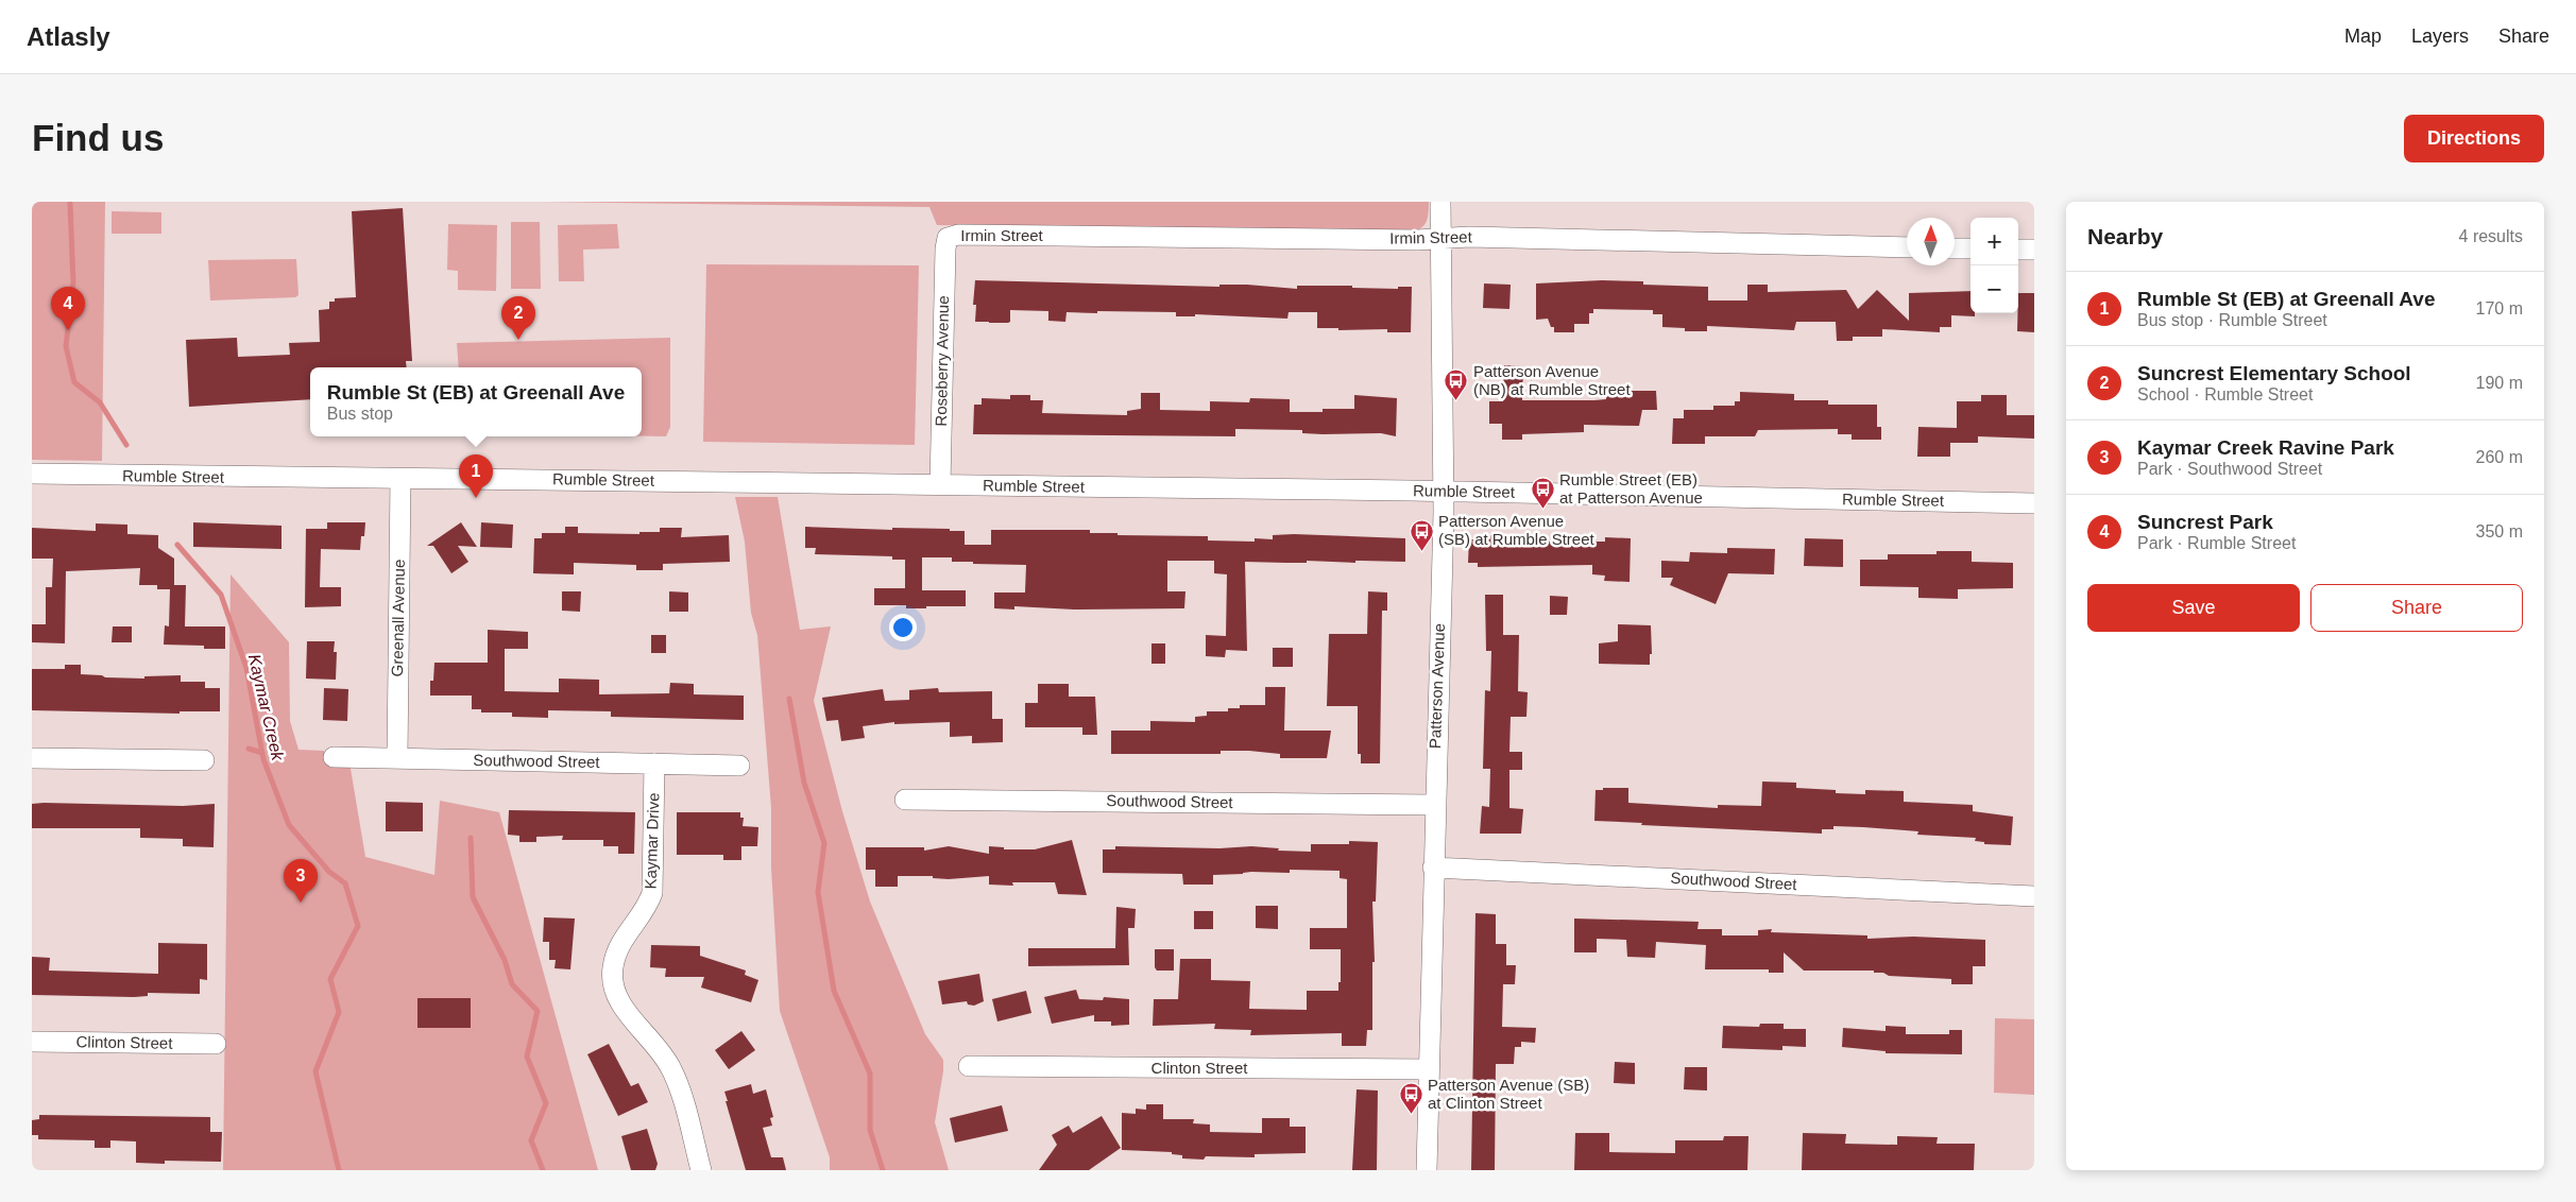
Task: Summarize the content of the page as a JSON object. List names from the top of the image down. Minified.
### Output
{"streets":{"street":["Irmin Street","Roseberry Avenue","Rumble Street","Greenall Avenue","Patterson Avenue","Southwood Street","Kaymar Drive","Clinton Street"]},"crossings":[["Irmin Street","Roseberry Avenue"],["Irmin Street","Patterson Avenue"],["Roseberry Avenue","Rumble Street"],["Rumble Street","Greenall Avenue"],["Rumble Street","Patterson Avenue"],["Greenall Avenue","Southwood Street"],["Patterson Avenue","Southwood Street"],["Patterson Avenue","Clinton Street"],["Southwood Street","Kaymar Drive"]],"water":["Kaymar Creek"],"places":{"bus stop":["Patterson Avenue (NB) at Rumble Street","Rumble Street (EB) at Patterson Avenue","Patterson Avenue (SB) at Rumble Street","Patterson Avenue (SB) at Clinton Street"]},"north":"top","page":{"header":"Atlasly","nav":["Map","Layers","Share"],"buttons":["Directions",["Save","Share"]],"title":"Find us","heading":["Nearby","4 results"],"map_buttons":["+","−"],"list":[{"mark":"1","name":"Rumble St (EB) at Greenall Ave","note":"Bus stop · Rumble Street","value":"170 m"},{"mark":"2","name":"Suncrest Elementary School","note":"School · Rumble Street","value":"190 m"},{"mark":"3","name":"Kaymar Creek Ravine Park","note":"Park · Southwood Street","value":"260 m"},{"mark":"4","name":"Suncrest Park","note":"Park · Rumble Street","value":"350 m"}],"pins":["4","2","1","3"],"popup":["Rumble St (EB) at Greenall Ave","Bus stop"]}}
